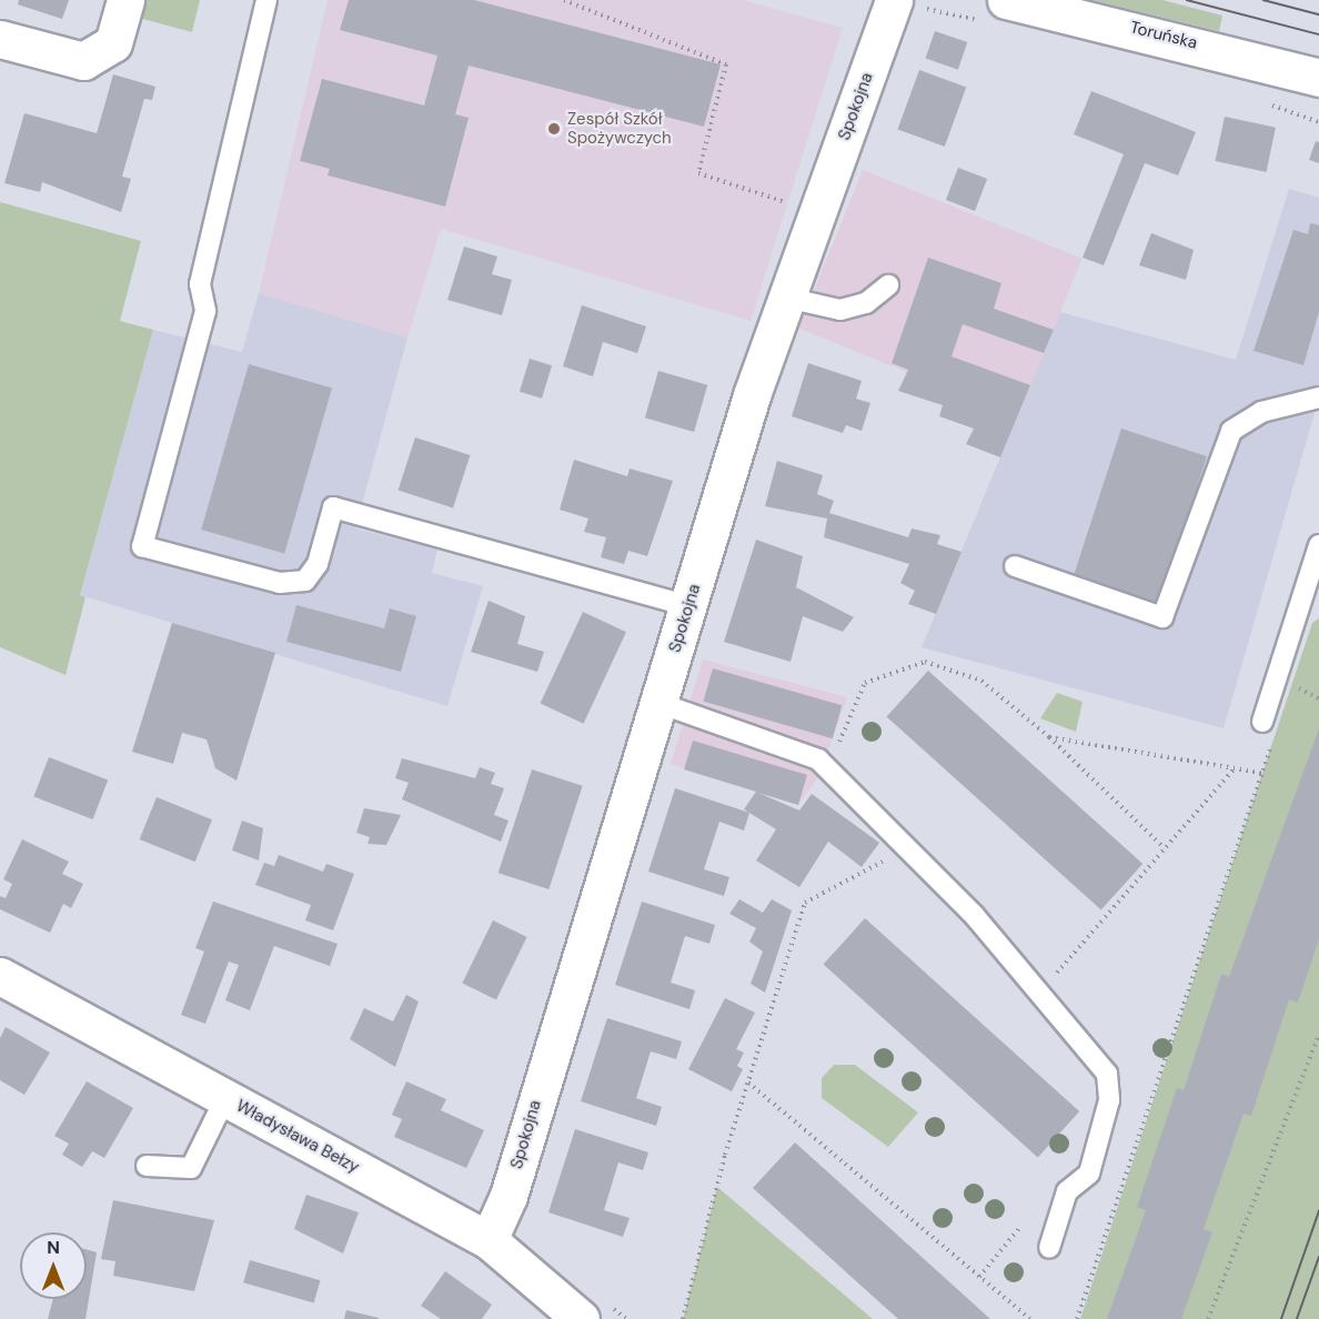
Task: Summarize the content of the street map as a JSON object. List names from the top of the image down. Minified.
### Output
{"streets":{"street":["Toruńska","Spokojna","Władysława Bełzy"]},"crossings":[["Spokojna","Władysława Bełzy"]],"places":["Zespół Szkół Spożywczych"],"north":"top"}
